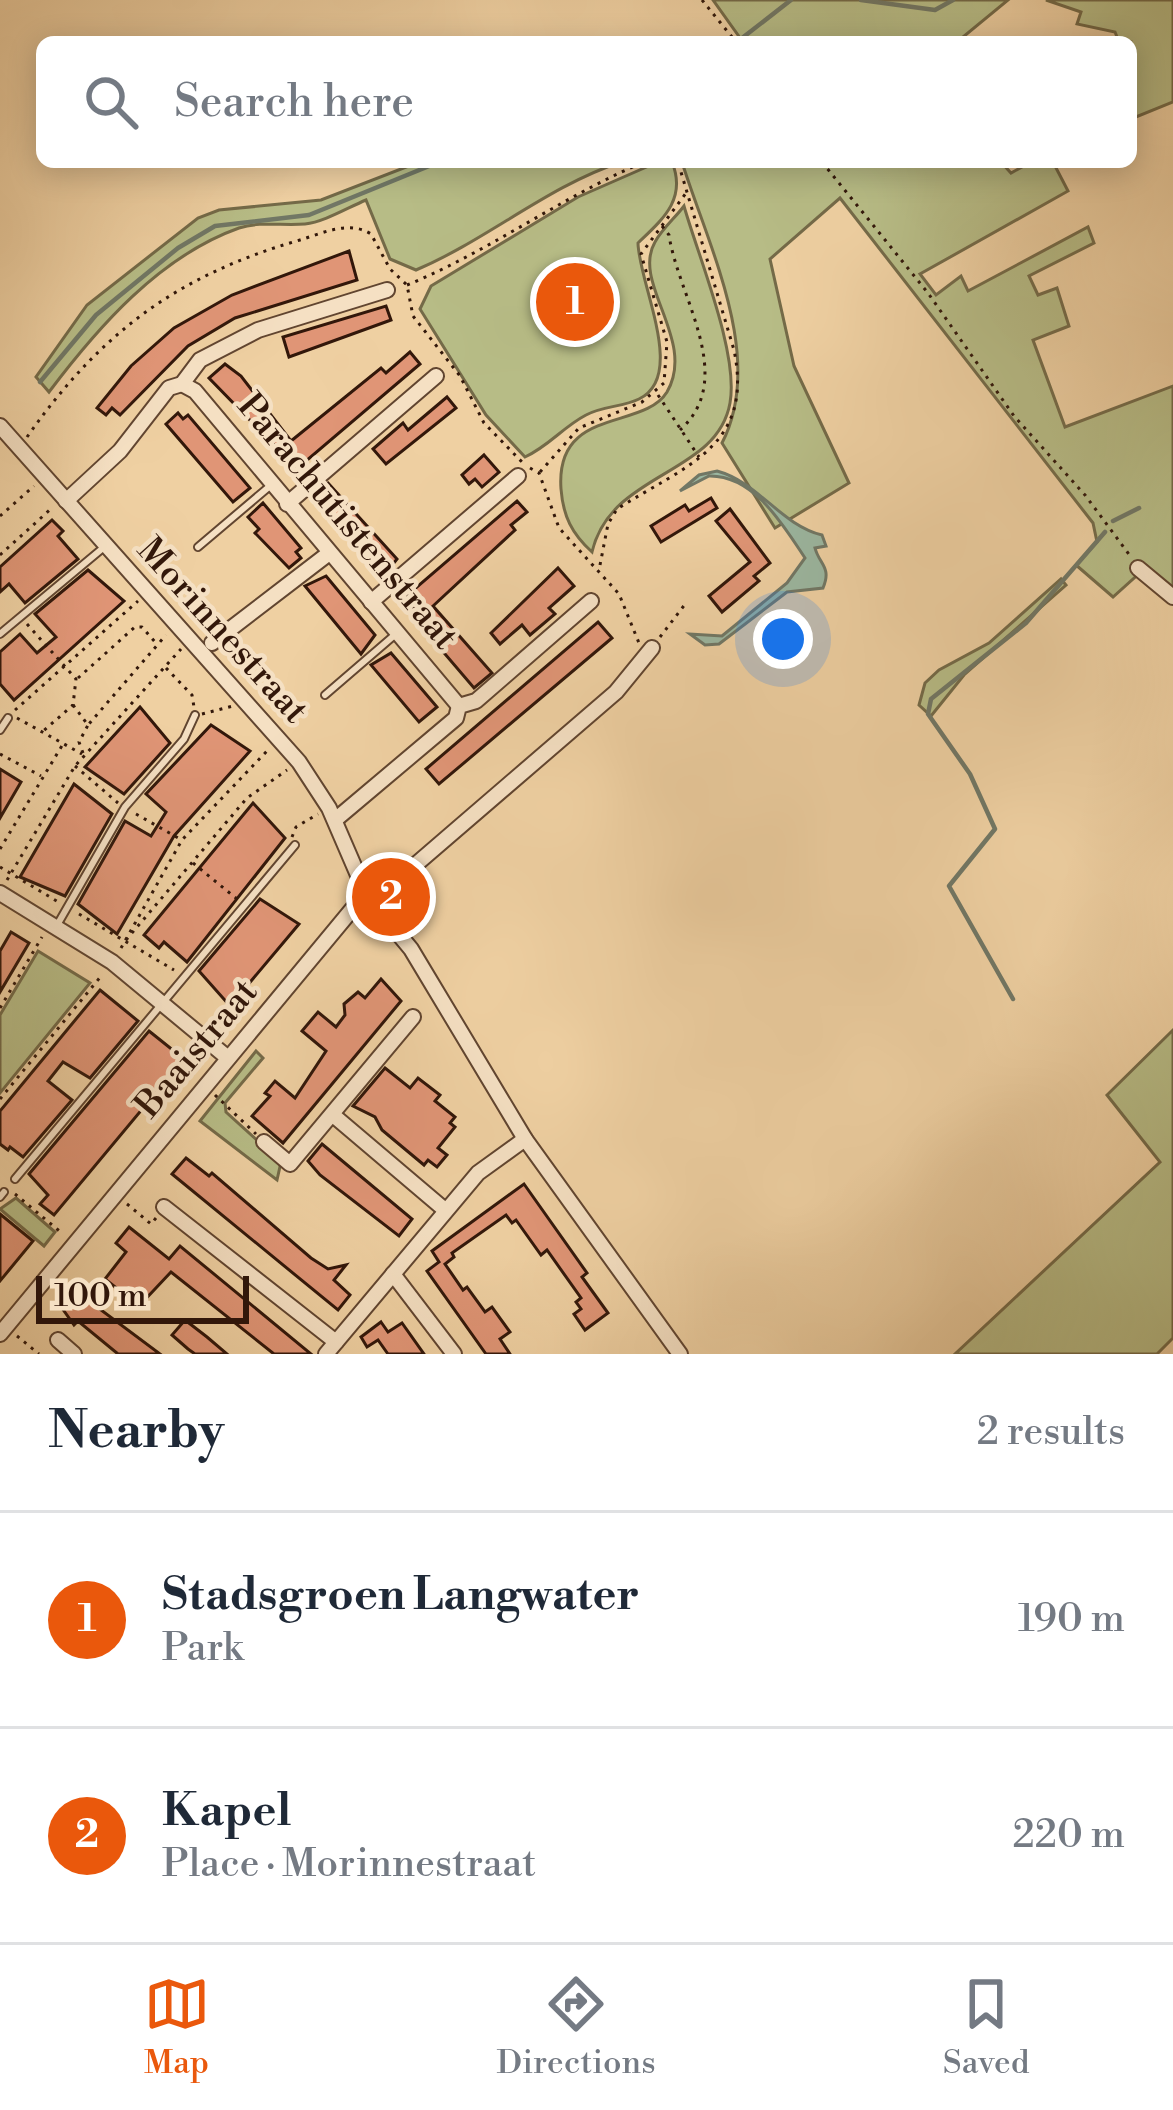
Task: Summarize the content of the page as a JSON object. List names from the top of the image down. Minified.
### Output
{"streets":{"street":["Parachutistenstraat","Morinnestraat","Baaistraat"]},"crossings":[["Morinnestraat","Baaistraat"]],"scale_bar":"100 m","page":{"search":"Search here","pins":["1","2"],"scale":"100 m","heading":["Nearby","2 results"],"list":[{"mark":"1","name":"Stadsgroen Langwater","note":"Park","value":"190 m"},{"mark":"2","name":"Kapel","note":"Place · Morinnestraat","value":"220 m"}],"nav":["Map","Directions","Saved"]}}
